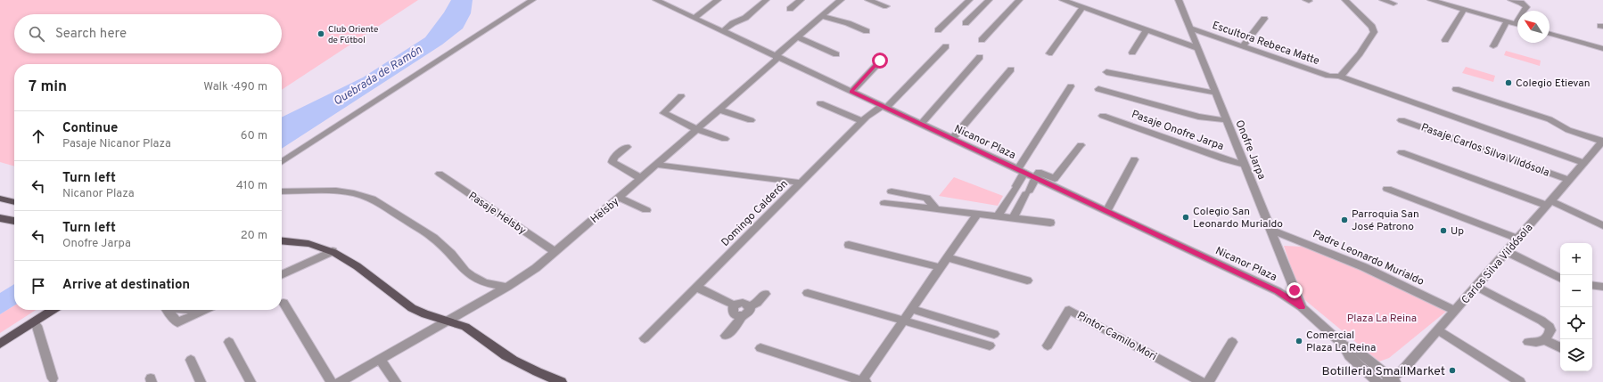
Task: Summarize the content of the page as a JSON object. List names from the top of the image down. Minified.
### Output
{"streets":{"street":["Escultora Rebeca Matte","Pasaje Onofre Jarpa","Nicanor Plaza","Onofre Jarpa","Pasaje Carlos Silva Vildósola","Helsby","Pasaje Helsby","Domingo Calderón","Padre Leonardo Murialdo","Carlos Silva Vildósola","Pintor Camilo Mori"]},"crossings":[["Escultora Rebeca Matte","Onofre Jarpa"],["Escultora Rebeca Matte","Carlos Silva Vildósola"],["Pasaje Onofre Jarpa","Onofre Jarpa"],["Nicanor Plaza","Onofre Jarpa"],["Nicanor Plaza","Helsby"],["Nicanor Plaza","Domingo Calderón"],["Onofre Jarpa","Padre Leonardo Murialdo"],["Pasaje Carlos Silva Vildósola","Carlos Silva Vildósola"],["Helsby","Pasaje Helsby"],["Padre Leonardo Murialdo","Carlos Silva Vildósola"]],"water":["Quebrada de Ramón"],"parks":["Plaza La Reina"],"places":["Club Oriente de Fútbol","Colegio Etievan","Colegio San Leonardo Murialdo","Parroquia San José Patrono","Up","Comercial Plaza La Reina","Botilleria SmallMarket"],"north":"top left","page":{"search":"Search here","heading":["7 min","Walk · 490 m"],"list":[["Continue","Pasaje Nicanor Plaza","60 m"],["Turn left","Nicanor Plaza","410 m"],["Turn left","Onofre Jarpa","20 m"],"Arrive at destination"],"map_buttons":["+","−"]}}
